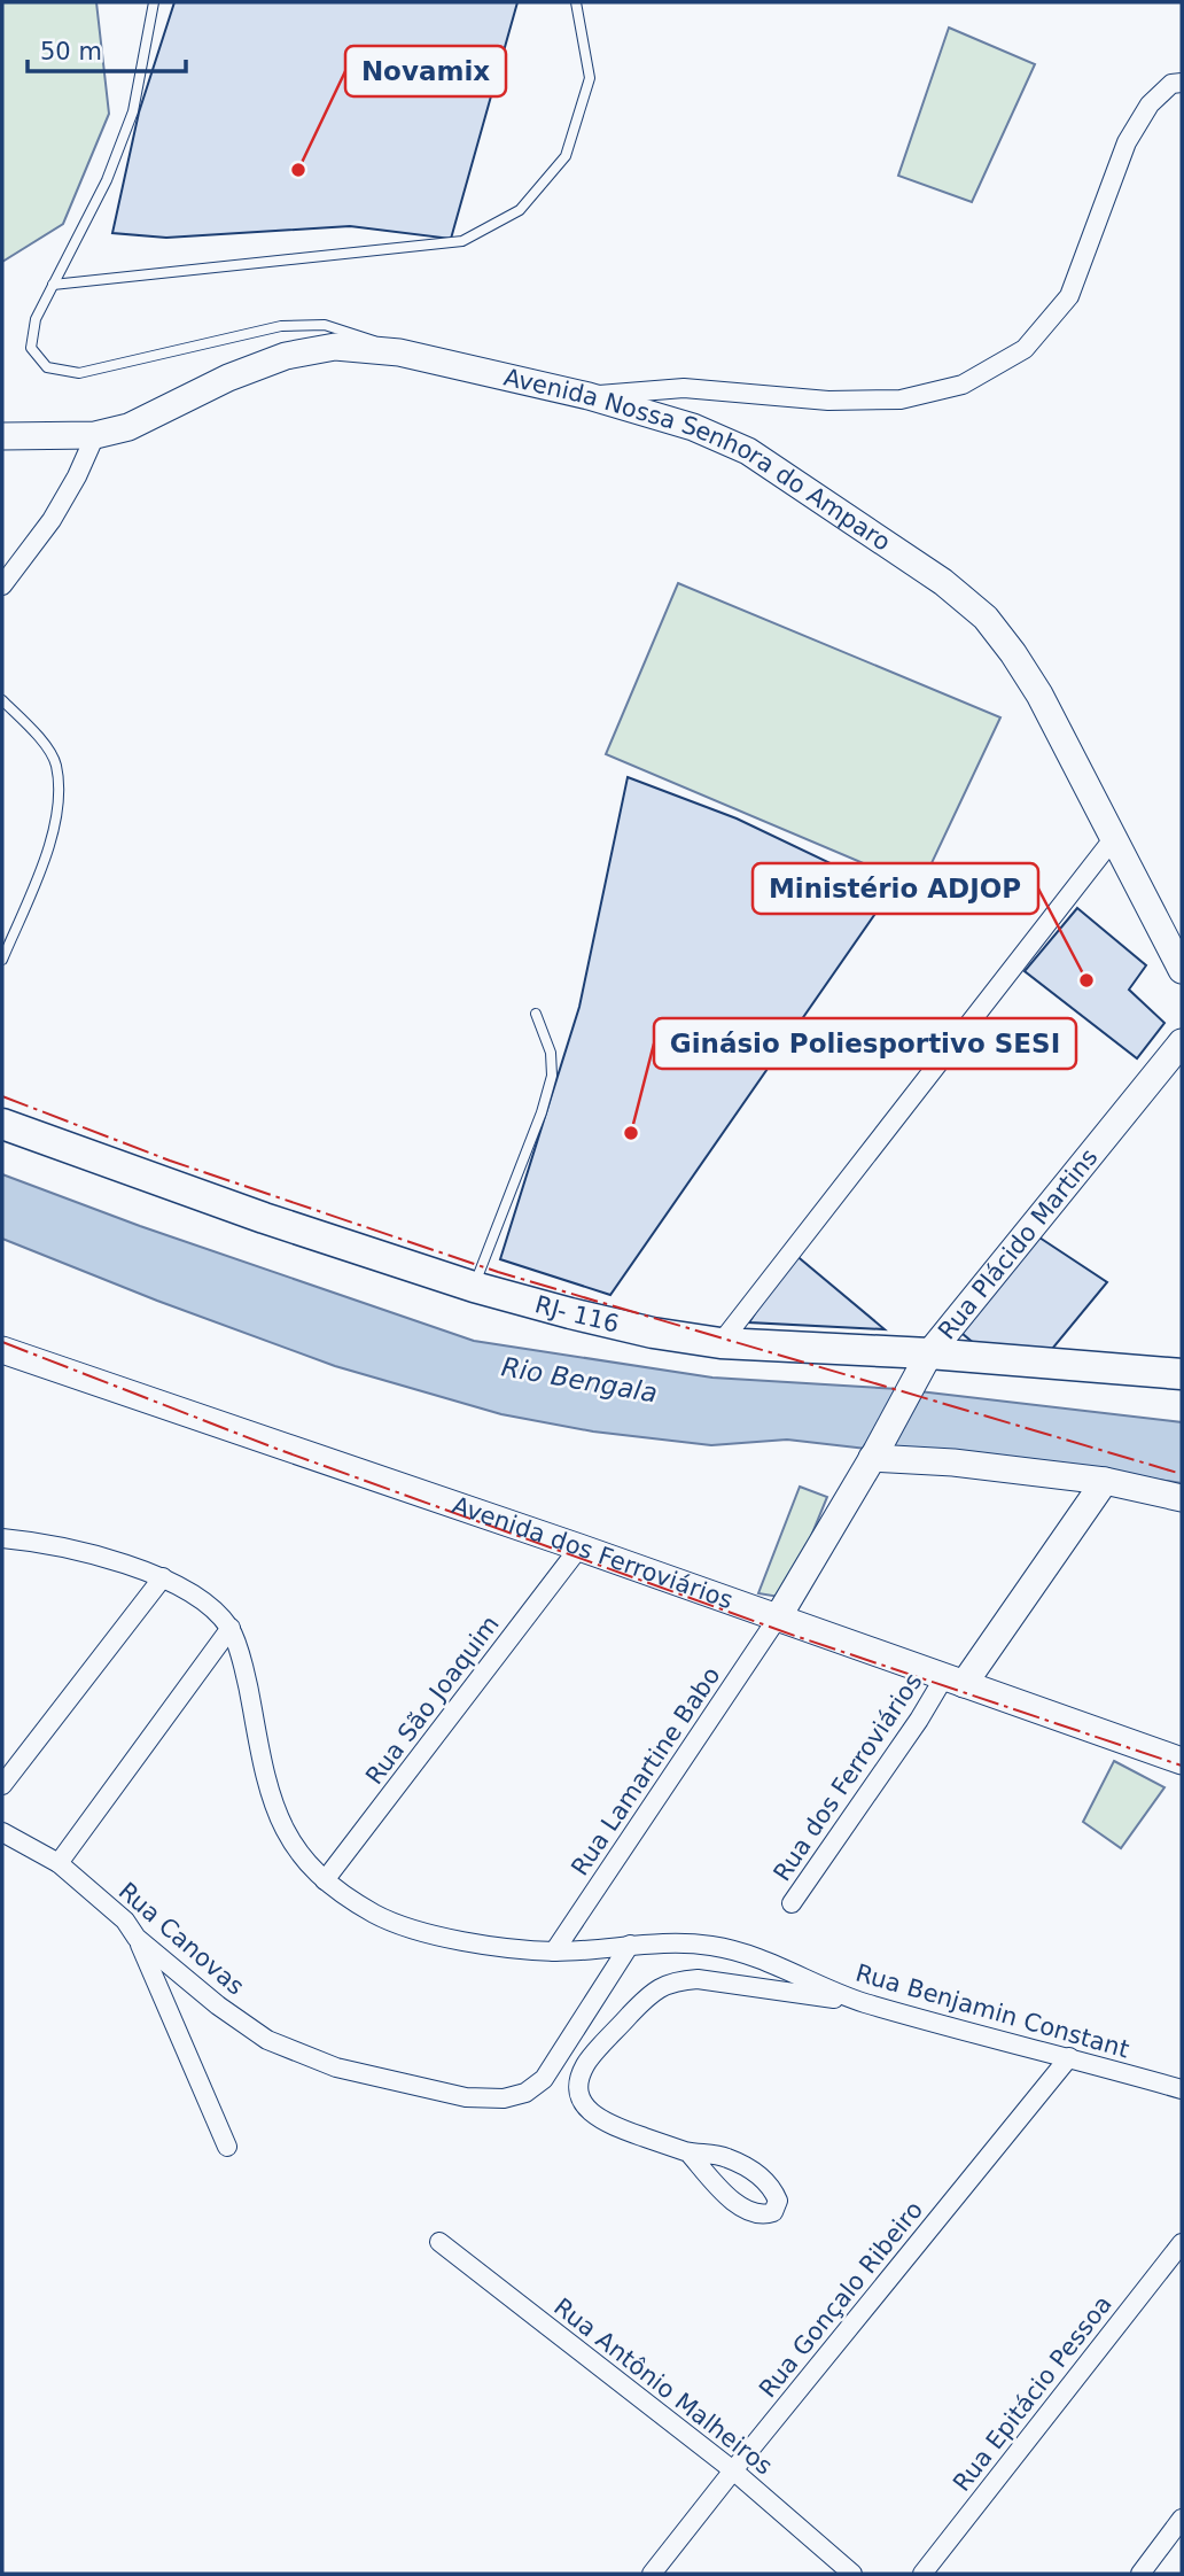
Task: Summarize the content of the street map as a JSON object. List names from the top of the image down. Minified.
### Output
{"streets":{"main road":["Avenida Nossa Senhora do Amparo","Rua Plácido Martins","RJ- 116","Avenida dos Ferroviários"],"street":["Rua São Joaquim","Rua Lamartine Babo","Rua dos Ferroviários","Rua Canovas","Rua Benjamin Constant","Rua Gonçalo Ribeiro","Rua Antônio Malheiros","Rua Epitácio Pessoa"]},"crossings":[["Rua Plácido Martins","RJ- 116"],["Rua Plácido Martins","Avenida dos Ferroviários"],["Rua Plácido Martins","Rua Lamartine Babo"],["Avenida dos Ferroviários","Rua São Joaquim"],["Avenida dos Ferroviários","Rua Lamartine Babo"],["Avenida dos Ferroviários","Rua dos Ferroviários"],["Rua São Joaquim","Rua Benjamin Constant"],["Rua Lamartine Babo","Rua Benjamin Constant"],["Rua Canovas","Rua Benjamin Constant"],["Rua Benjamin Constant","Rua Gonçalo Ribeiro"],["Rua Gonçalo Ribeiro","Rua Antônio Malheiros"]],"water":["Rio Bengala"],"places":["Novamix","Ministério ADJOP","Ginásio Poliesportivo SESI"],"scale_bar":"50 m"}
